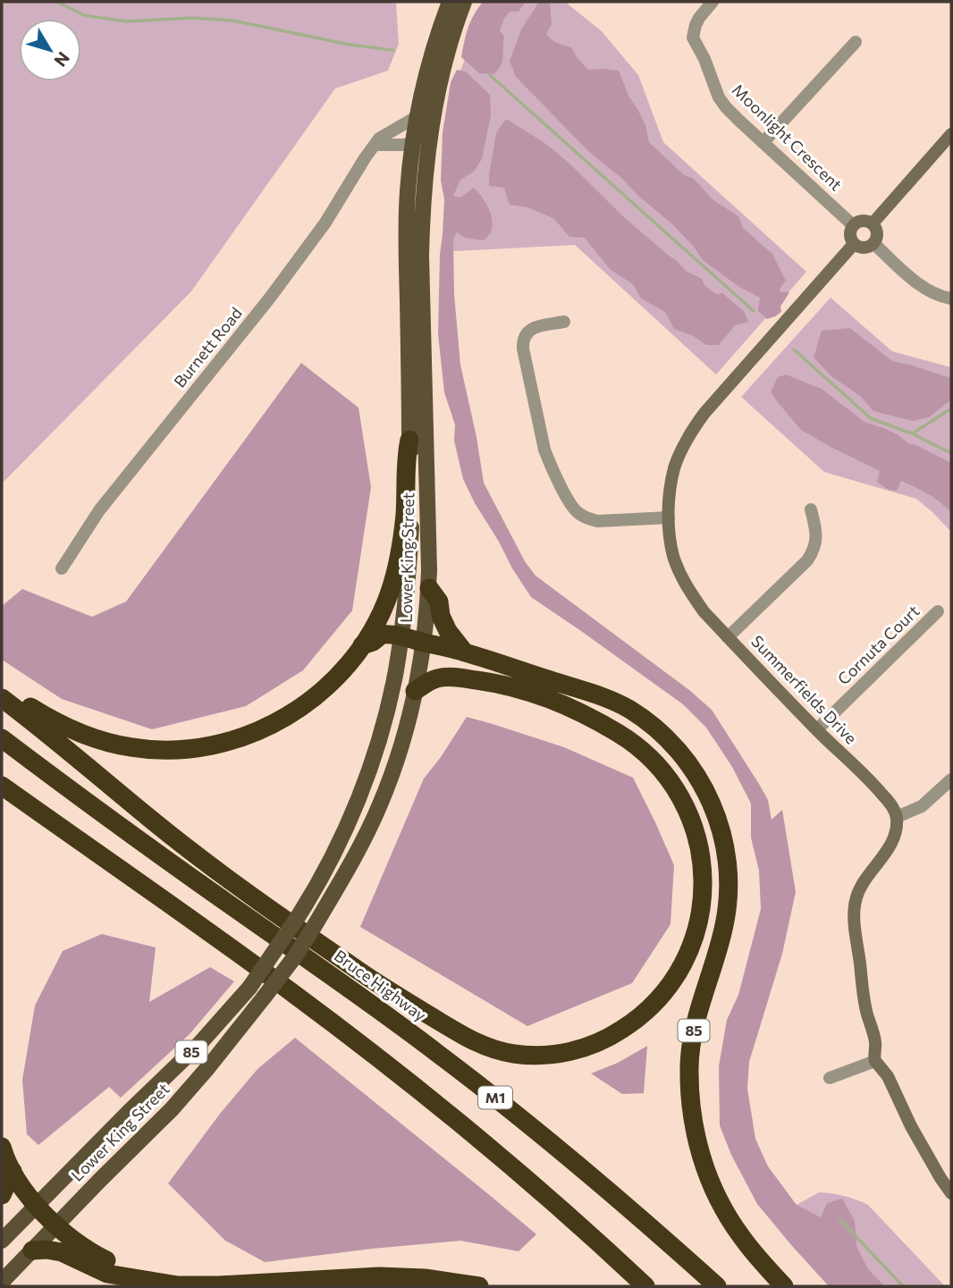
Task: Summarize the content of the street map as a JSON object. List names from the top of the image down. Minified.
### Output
{"streets":{"highway":["Bruce Highway","85","M1"],"main road":["Lower King Street"],"street":["Moonlight Crescent","Burnett Road","Cornuta Court","Summerfields Drive"]},"crossings":[["Moonlight Crescent","Summerfields Drive"],["Burnett Road","Lower King Street"],["Lower King Street","85"],["Cornuta Court","Summerfields Drive"]],"north":"bottom right"}
